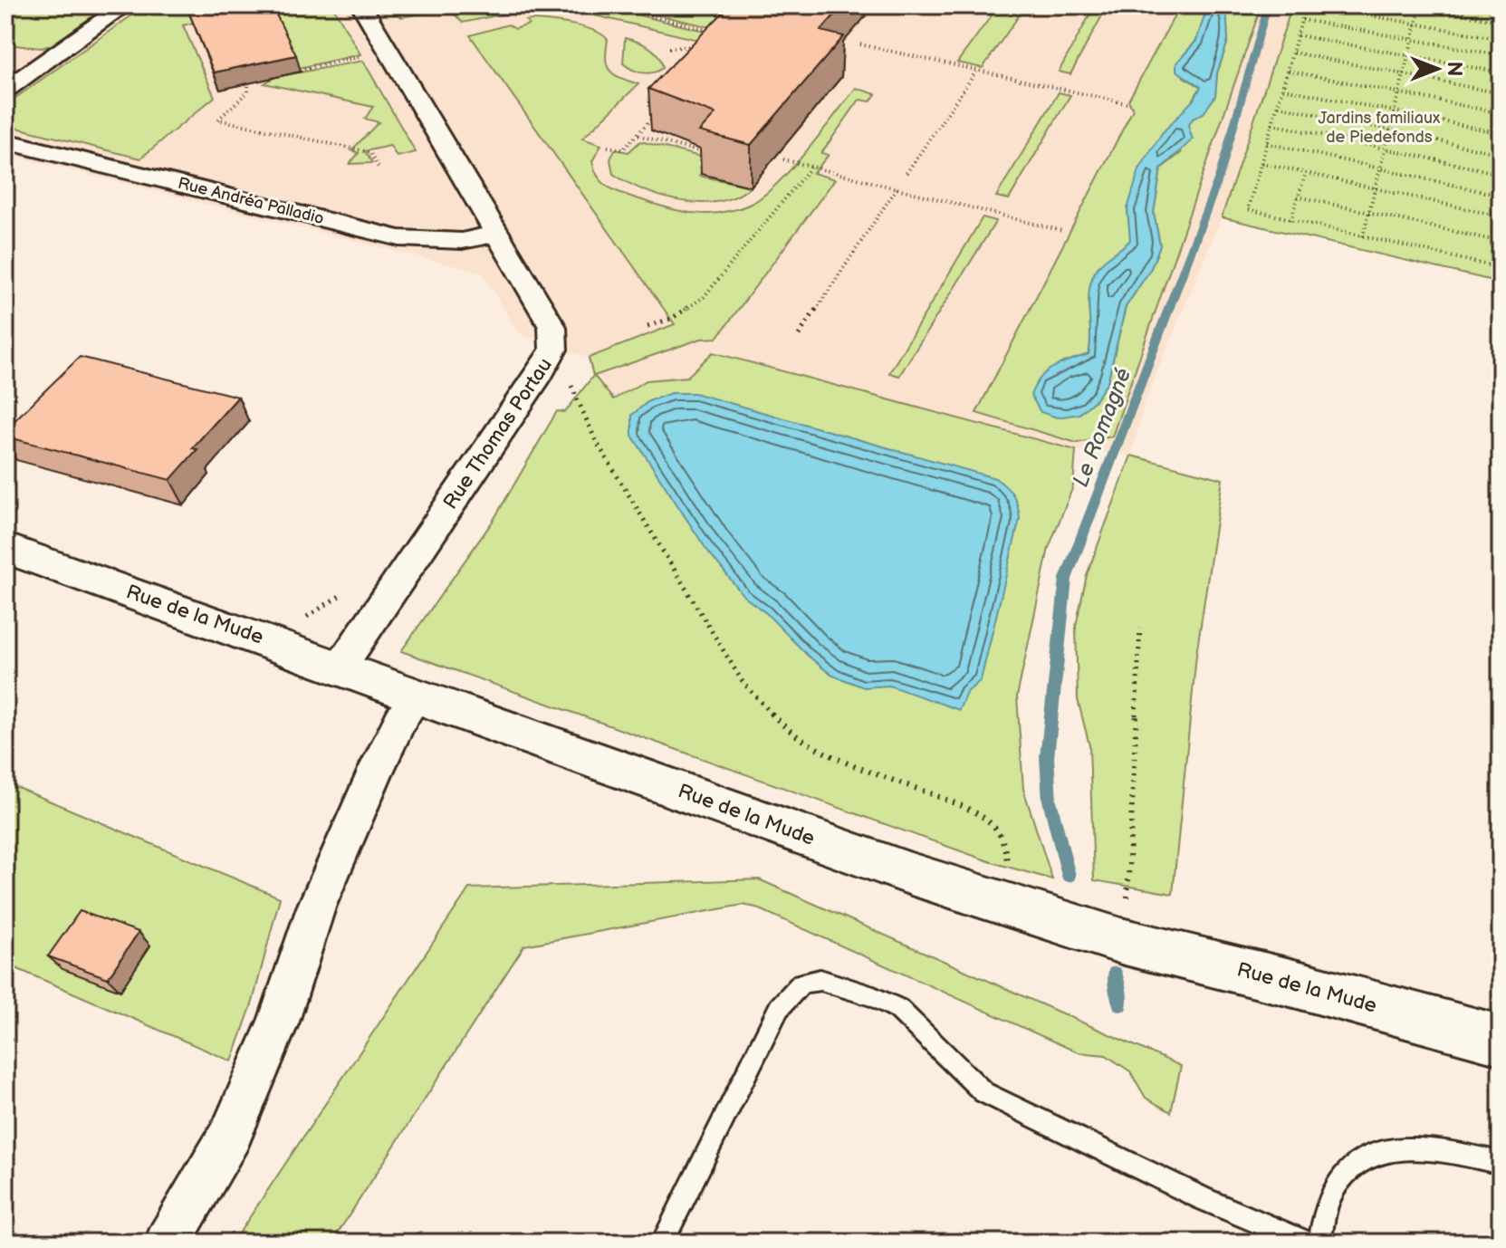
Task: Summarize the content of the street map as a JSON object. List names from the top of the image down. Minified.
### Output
{"streets":{"street":["Rue Andréa Palladio","Rue Thomas Portau","Rue de la Mude"]},"crossings":[["Rue Andréa Palladio","Rue Thomas Portau"],["Rue Thomas Portau","Rue de la Mude"]],"water":["Le Romagné"],"parks":["Jardins familiaux de Piedefonds"],"north":"right"}
